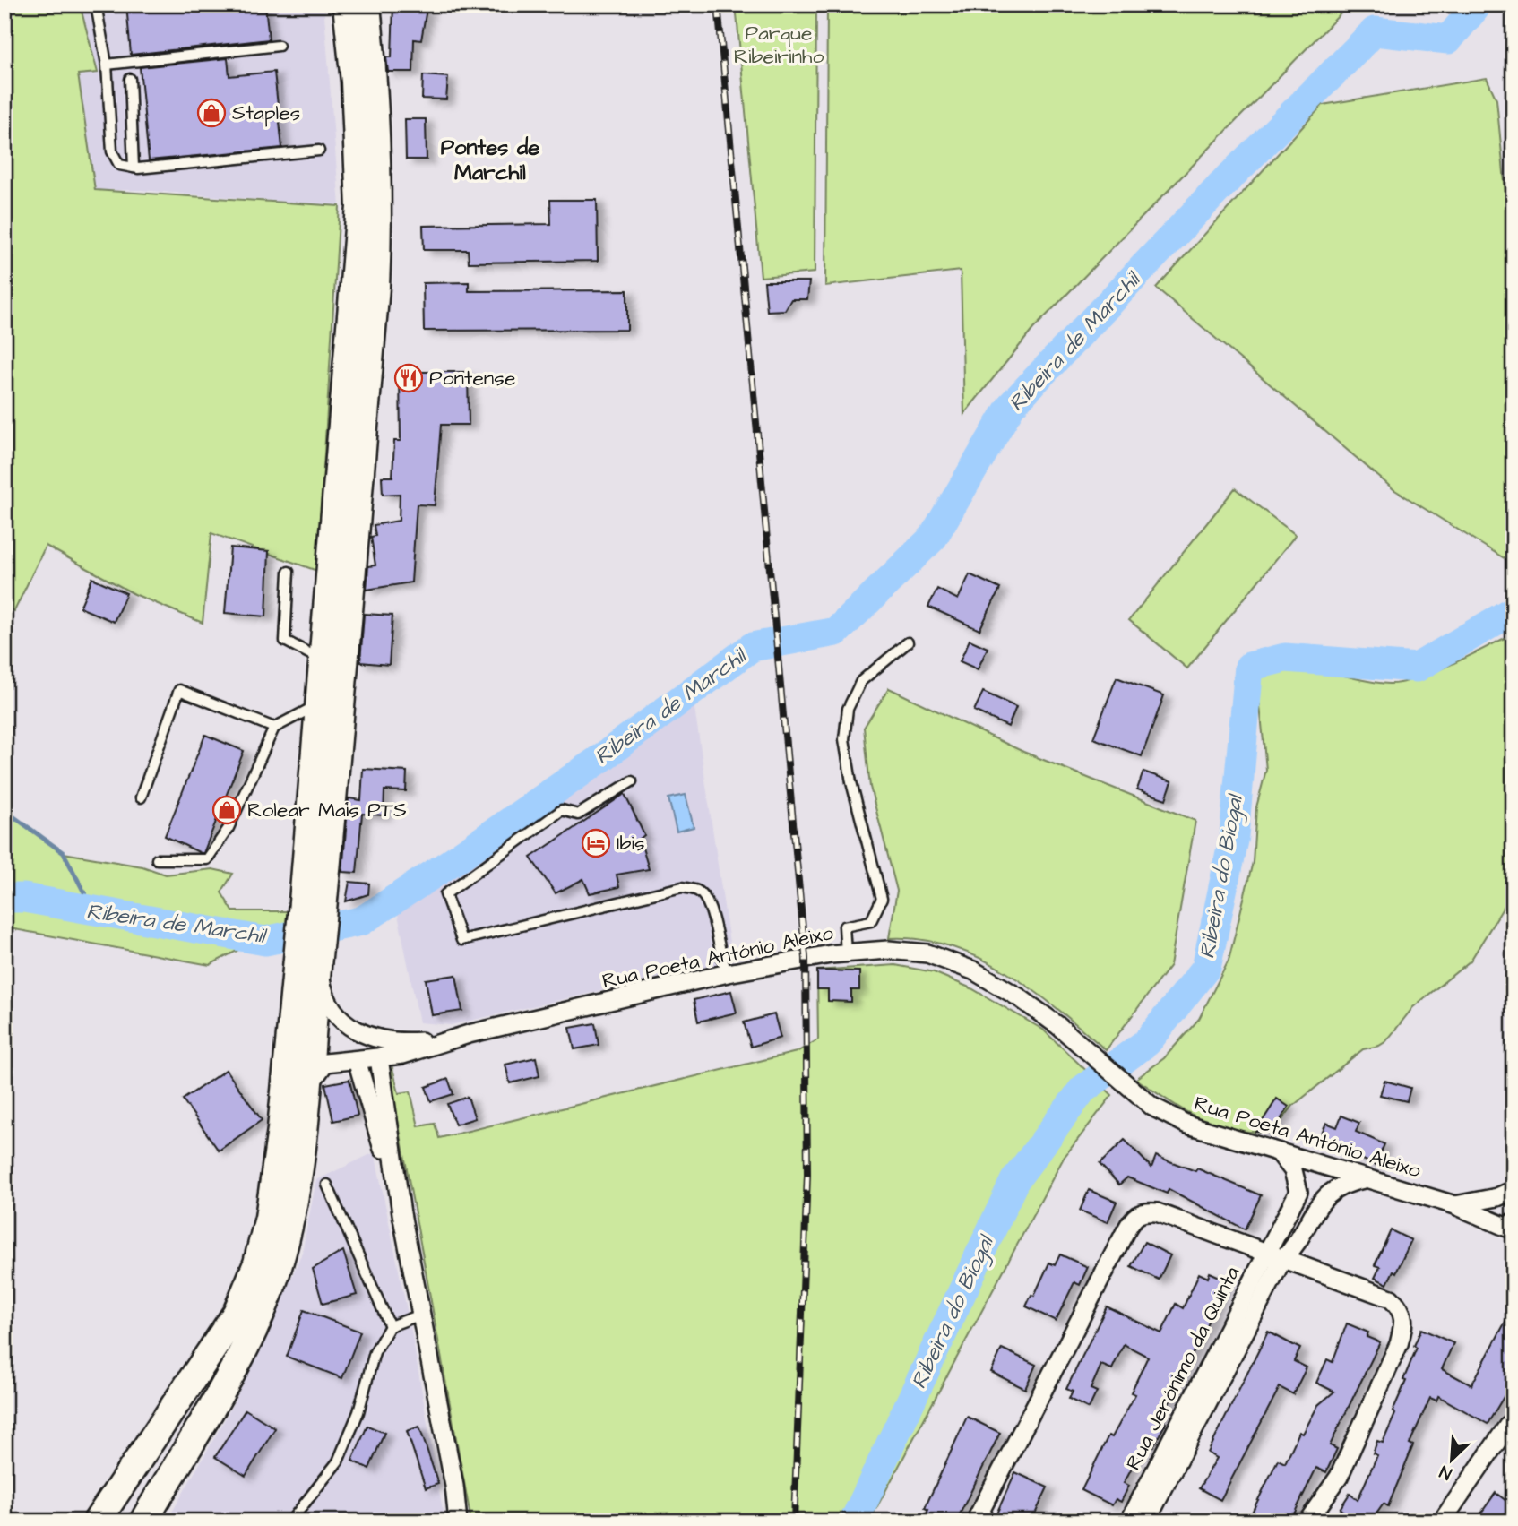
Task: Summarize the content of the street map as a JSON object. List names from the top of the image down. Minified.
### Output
{"streets":{"street":["Rua Poeta António Aleixo","Rua Jerónimo da Quinta"]},"crossings":[["Rua Poeta António Aleixo","Rua Jerónimo da Quinta"]],"districts":["Pontes de Marchil"],"water":["Ribeira de Marchil","Ribeira do Biogal"],"parks":["Parque Ribeirinho"],"places":{"shop":["Staples","Rolear Mais PTS"],"restaurant":["Pontense"],"hotel":["Ibis"]},"north":"bottom left"}
